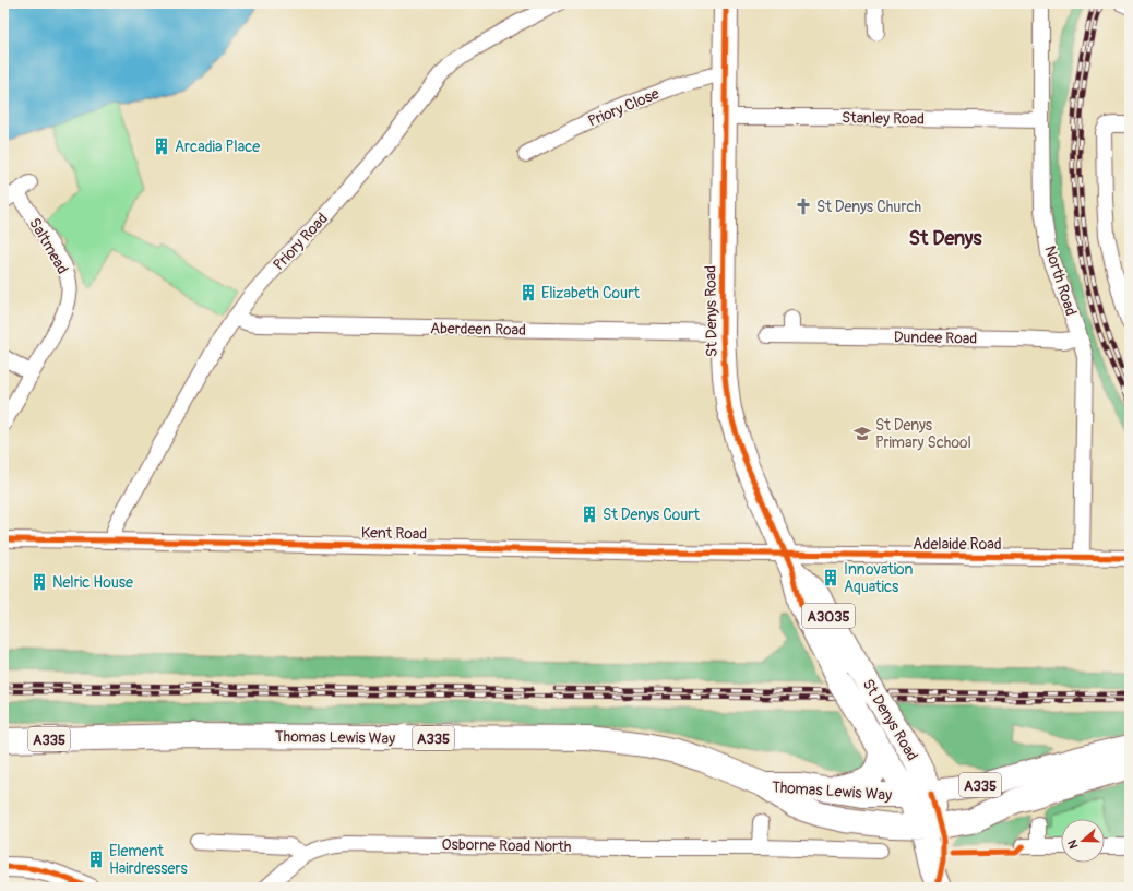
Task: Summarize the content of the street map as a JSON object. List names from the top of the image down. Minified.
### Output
{"streets":{"main road":["St Denys Road","A3035","Thomas Lewis Way","A335"],"street":["Priory Close","Stanley Road","Priory Road","Saltmead","North Road","Aberdeen Road","Dundee Road","Kent Road","Adelaide Road","Osborne Road North"]},"crossings":[["Priory Close","St Denys Road"],["Stanley Road","North Road"],["Stanley Road","St Denys Road"],["Priory Road","Aberdeen Road"],["Priory Road","Kent Road"],["North Road","Dundee Road"],["North Road","Adelaide Road"],["St Denys Road","Aberdeen Road"],["St Denys Road","Kent Road"],["St Denys Road","Adelaide Road"],["St Denys Road","Thomas Lewis Way"],["St Denys Road","A335"],["Kent Road","Adelaide Road"],["Thomas Lewis Way","A335"]],"districts":["St Denys"],"places":{"building":["Arcadia Place","Elizabeth Court","St Denys Court","Innovation Aquatics","Nelric House","Element Hairdressers"],"church":["St Denys Church"],"school or university":["St Denys Primary School"]},"north":"left"}
